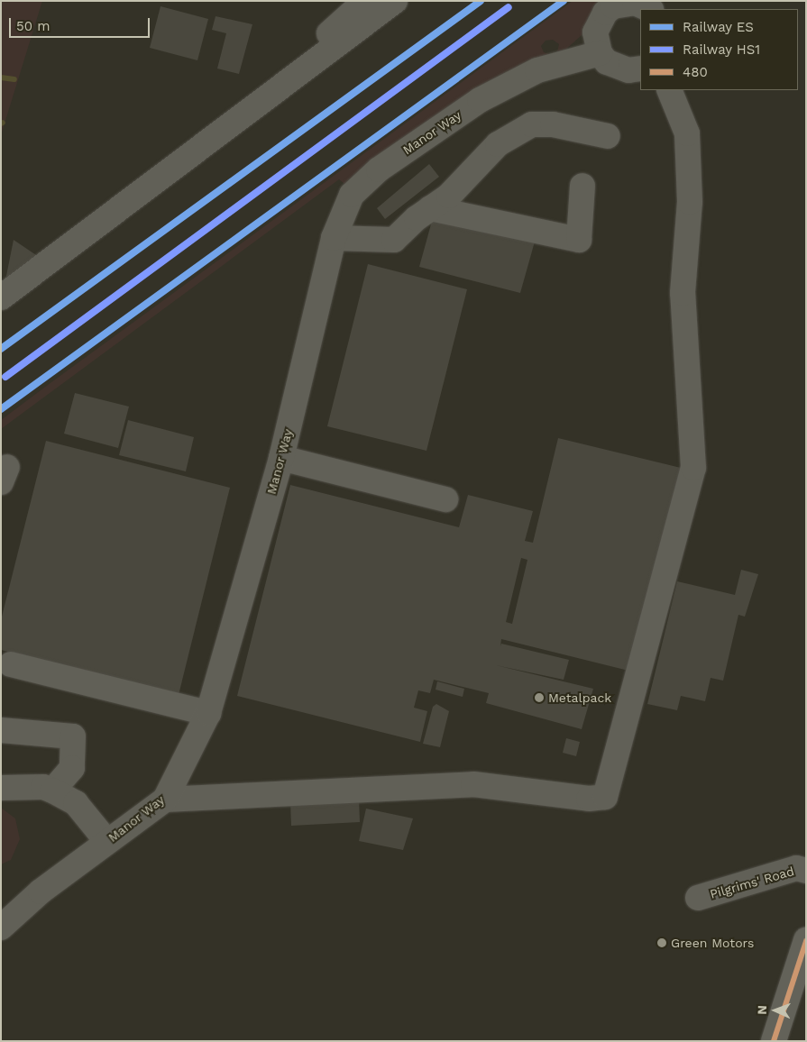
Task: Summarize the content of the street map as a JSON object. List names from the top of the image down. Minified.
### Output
{"streets":{"street":["Manor Way","Pilgrims' Road"]},"places":["Metalpack","Green Motors"],"lines":["rail line ES","rail line HS1","transit line 480"],"legend":["Railway ES","Railway HS1","480"],"scale_bar":"50 m","north":"left"}
